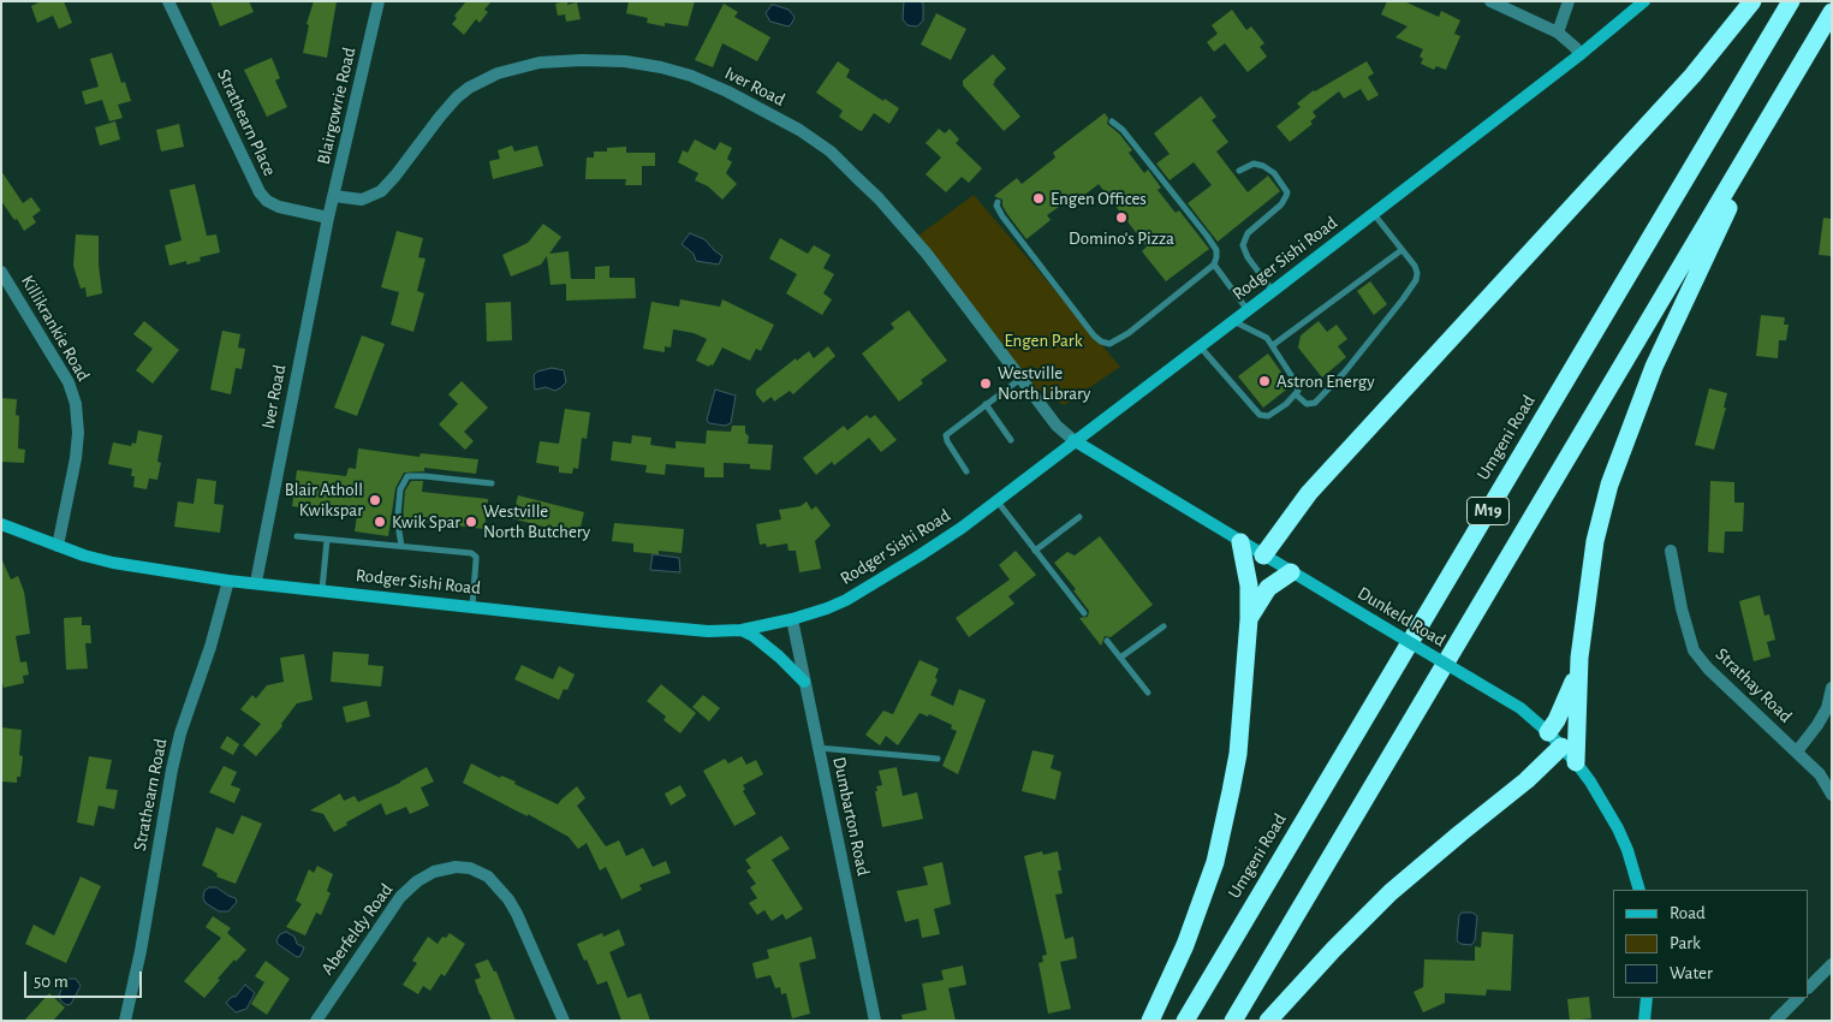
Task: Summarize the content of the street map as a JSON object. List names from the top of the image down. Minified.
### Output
{"streets":{"highway":["Umgeni Road","M19"],"main road":["Rodger Sishi Road","Dunkeld Road"],"street":["Iver Road","Blairgowrie Road","Strathearn Place","Killikrankie Road","Strathay Road","Strathearn Road","Dumbarton Road","Aberfeldy Road"]},"crossings":[["Iver Road","Blairgowrie Road"],["Iver Road","Strathearn Place"],["Iver Road","Rodger Sishi Road"],["Iver Road","Dunkeld Road"],["Blairgowrie Road","Strathearn Place"],["Rodger Sishi Road","Killikrankie Road"],["Rodger Sishi Road","Dunkeld Road"],["Rodger Sishi Road","Strathearn Road"],["Rodger Sishi Road","Dumbarton Road"]],"parks":["Engen Park"],"places":["Engen Offices","Domino's Pizza","Astron Energy","Westville North Library","Blair Atholl Kwikspar","Kwik Spar","Westville North Butchery"],"legend":["Road","Park","Water"],"scale_bar":"50 m"}
